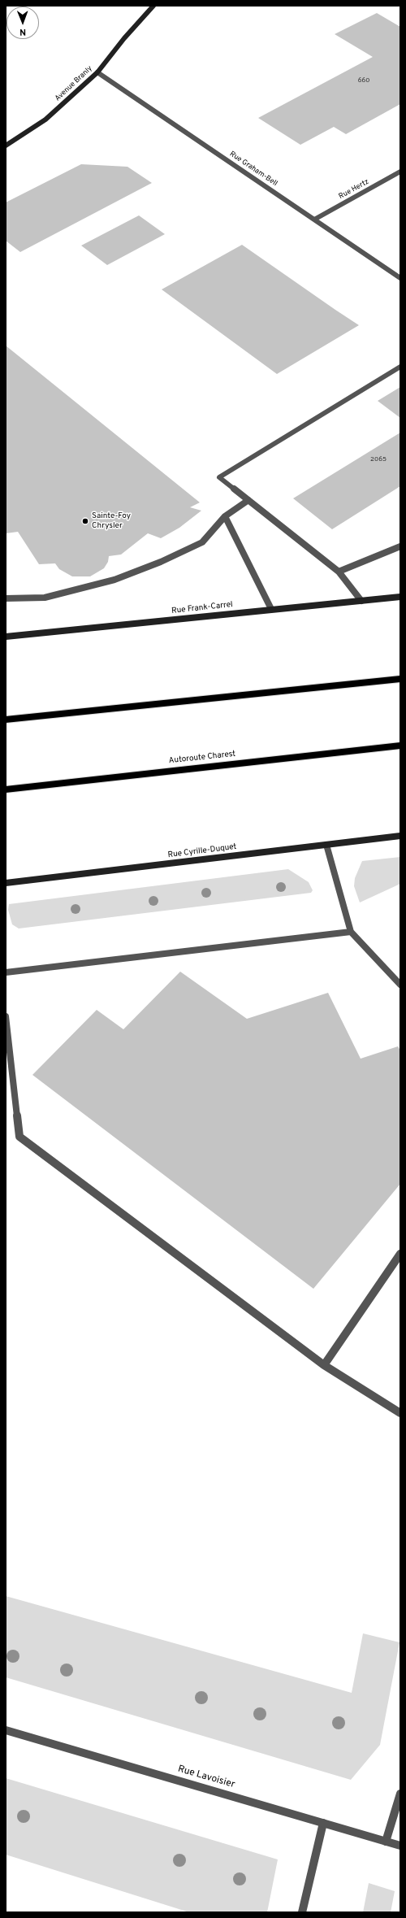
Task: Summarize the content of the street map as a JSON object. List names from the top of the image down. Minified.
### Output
{"streets":{"highway":["Autoroute Charest"],"street":["Avenue Branly","Rue Graham-Bell","Rue Hertz","Rue Frank-Carrel","Rue Cyrille-Duquet","Rue Lavoisier"]},"crossings":[["Avenue Branly","Rue Graham-Bell"],["Rue Graham-Bell","Rue Hertz"]],"places":["Sainte-Foy Chrysler"],"house_numbers":["660","2065"],"north":"bottom"}
